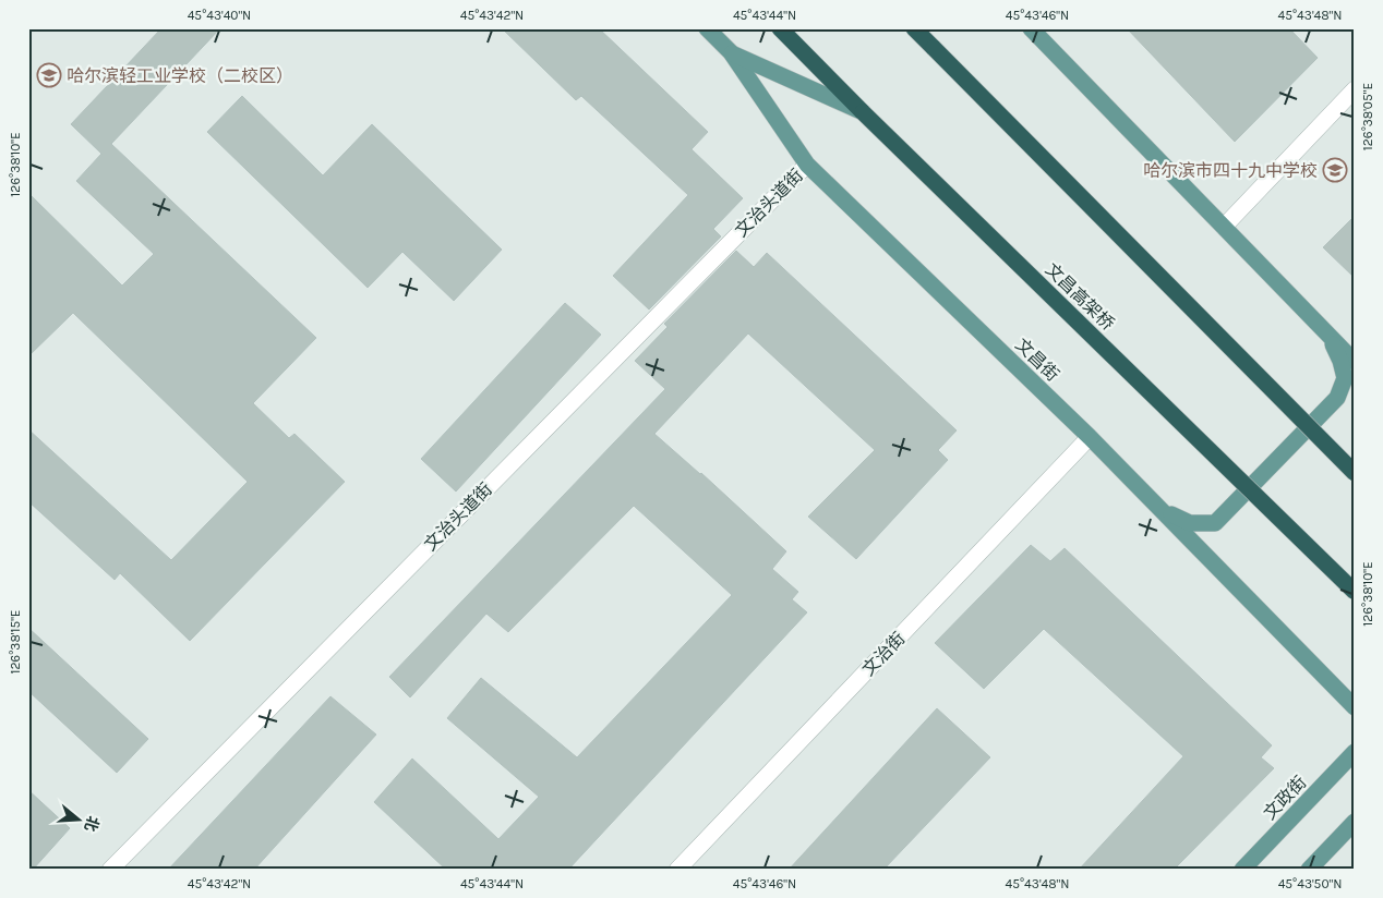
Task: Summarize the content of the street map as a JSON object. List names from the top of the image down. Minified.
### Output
{"streets":{"highway":["文昌高架桥"],"main road":["文昌街","文政街"],"street":["文治头道街","文治街"]},"crossings":[["文治头道街","文昌街"],["文昌街","文治街"]],"places":{"school or university":["哈尔滨轻工业学校（二校区）","哈尔滨市四十九中学校"]},"north":"right","coordinates":["45°43'40\"N","45°43'42\"N","45°43'44\"N","45°43'46\"N","45°43'48\"N","126°38'05\"E","126°38'10\"E","126°38'15\"E","45°43'50\"N"]}
